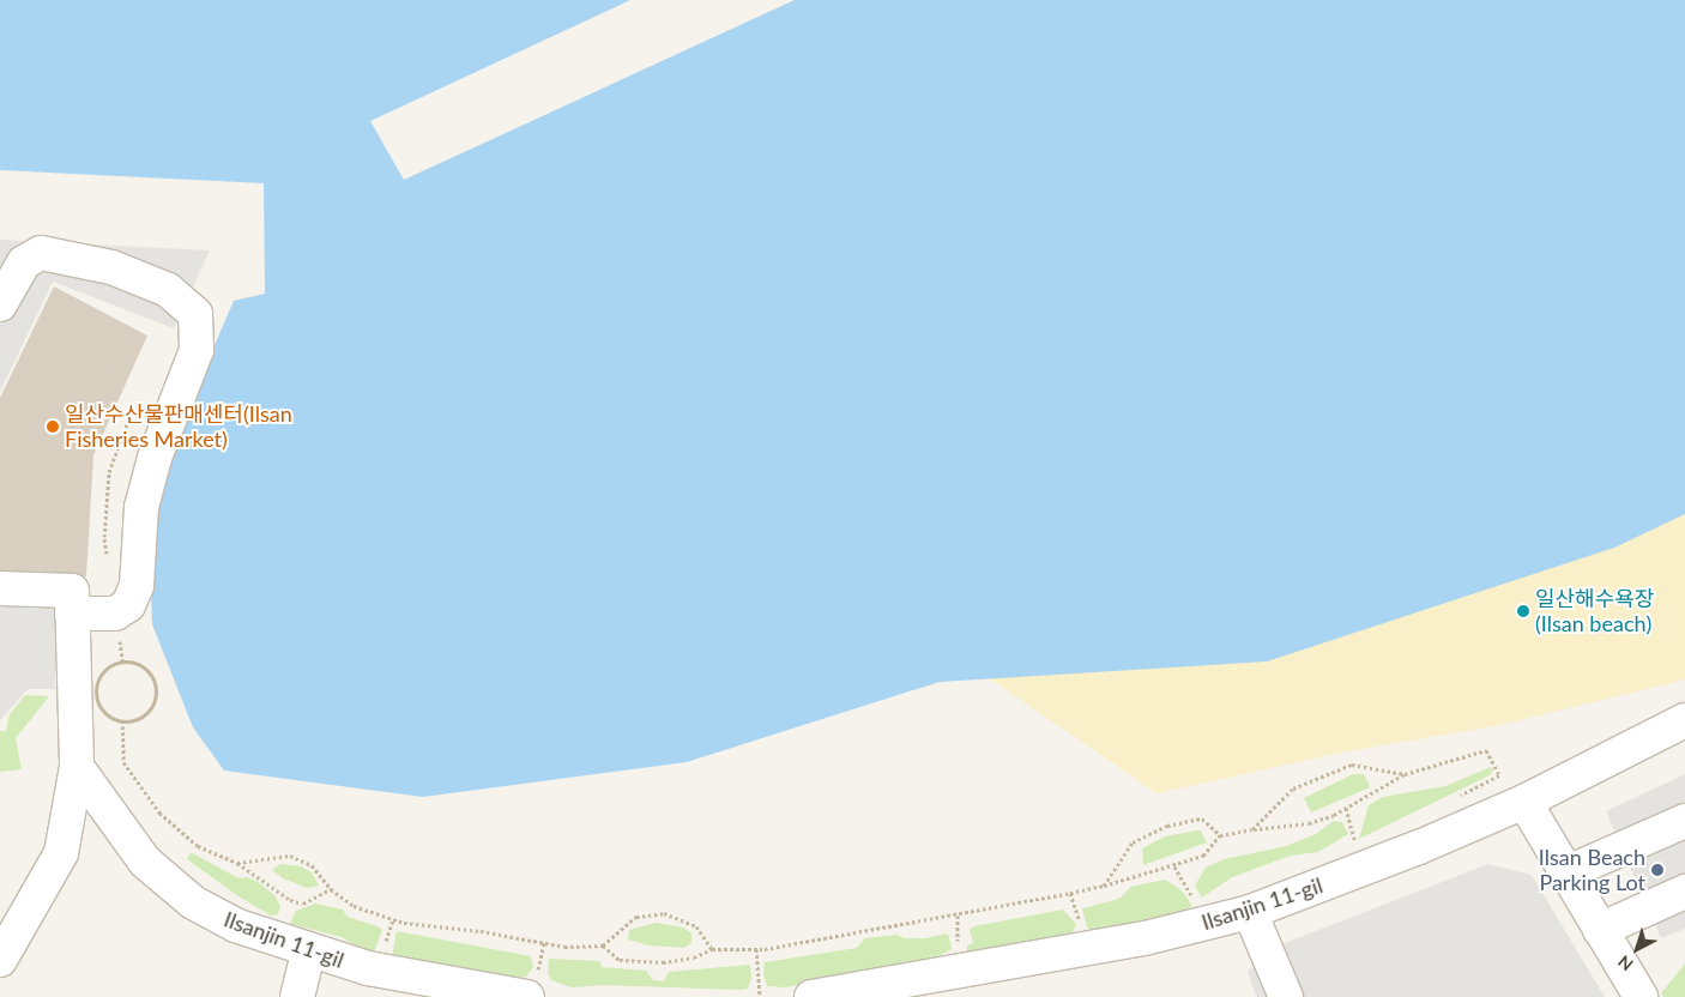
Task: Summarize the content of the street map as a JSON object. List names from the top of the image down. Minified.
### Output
{"streets":{"street":["Ilsanjin 11-gil"]},"places":["일산수산물판매센터(Ilsan Fisheries Market)","일산해수욕장 (Ilsan beach)","Ilsan Beach Parking Lot"],"north":"bottom left"}
